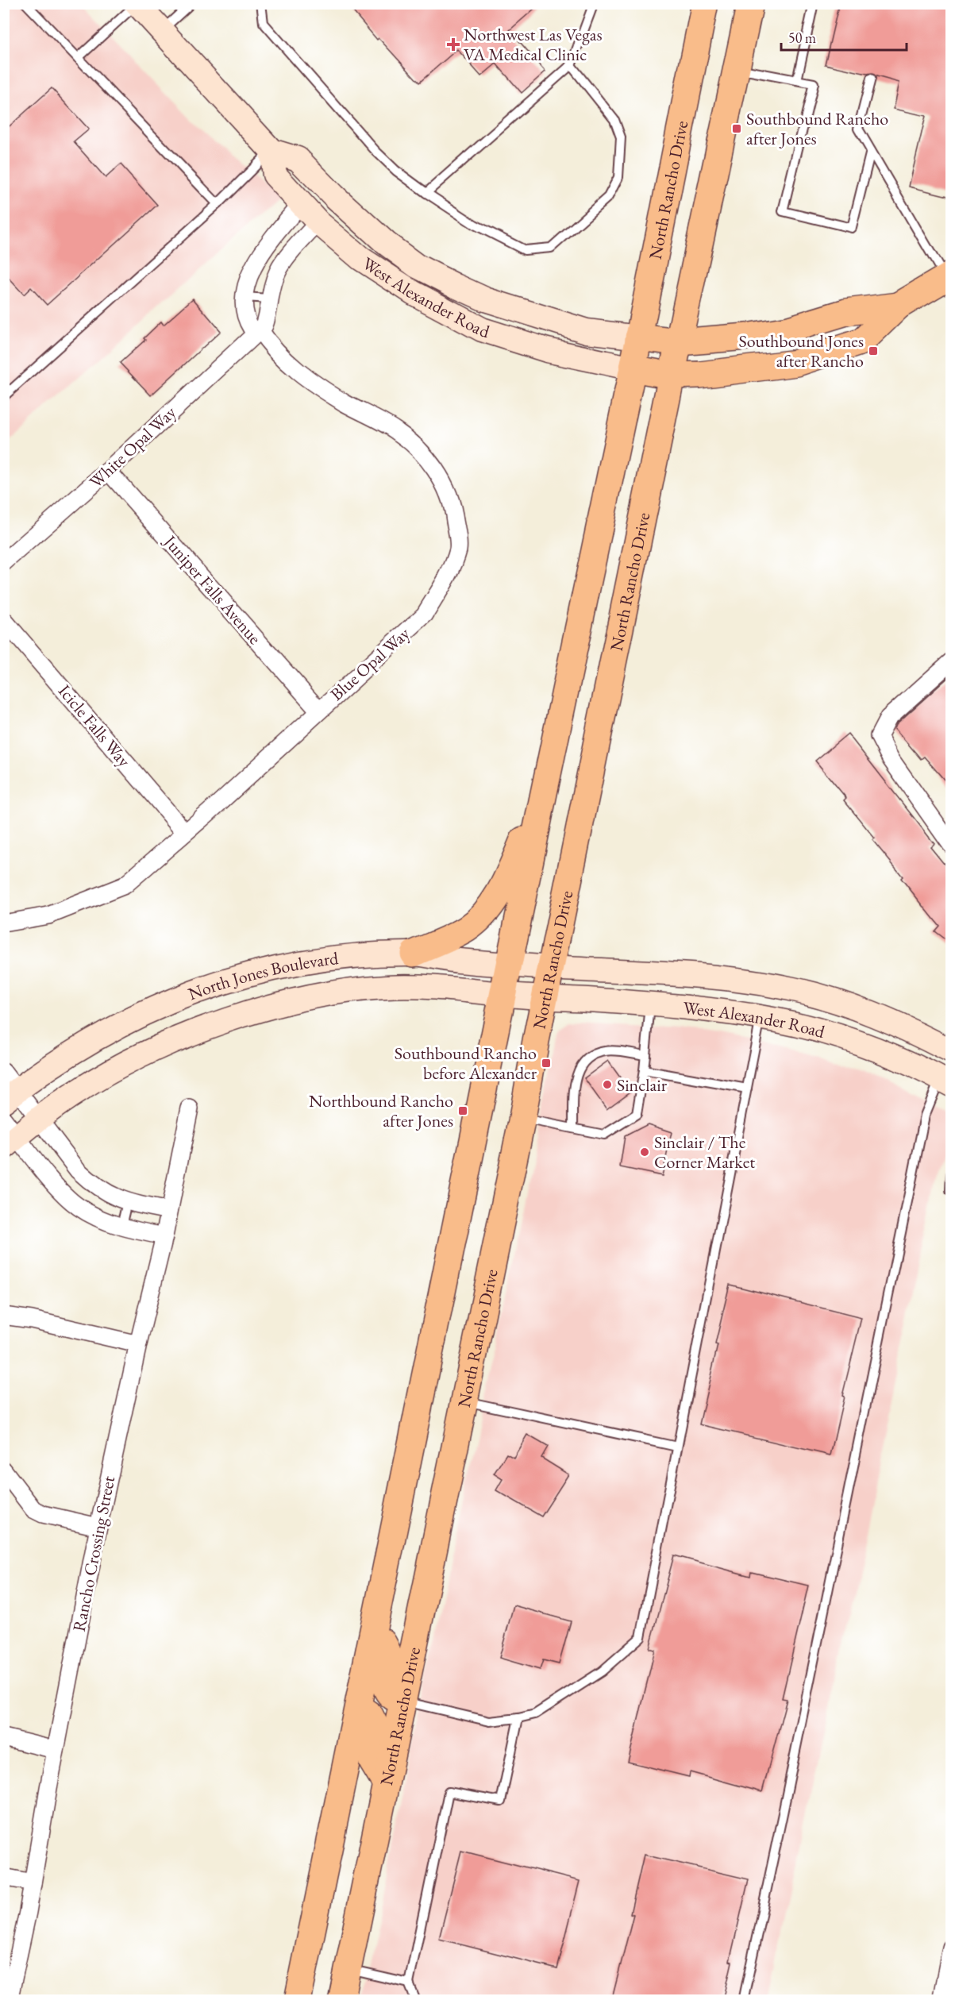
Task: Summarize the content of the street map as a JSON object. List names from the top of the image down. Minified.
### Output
{"streets":{"main road":["North Rancho Drive","West Alexander Road","North Jones Boulevard"],"street":["White Opal Way","Juniper Falls Avenue","Blue Opal Way","Icicle Falls Way","Rancho Crossing Street"]},"crossings":[["North Rancho Drive","West Alexander Road"],["North Rancho Drive","North Jones Boulevard"],["West Alexander Road","Blue Opal Way"],["West Alexander Road","North Jones Boulevard"],["White Opal Way","Juniper Falls Avenue"],["White Opal Way","Blue Opal Way"],["Juniper Falls Avenue","Blue Opal Way"],["Blue Opal Way","Icicle Falls Way"]],"places":{"health":["Northwest Las Vegas VA Medical Clinic"],"transit":["Southbound Rancho after Jones","Southbound Jones after Rancho","Southbound Rancho before Alexander","Northbound Rancho after Jones"],"other":["Sinclair","Sinclair / The Corner Market"]},"scale_bar":"50 m"}
